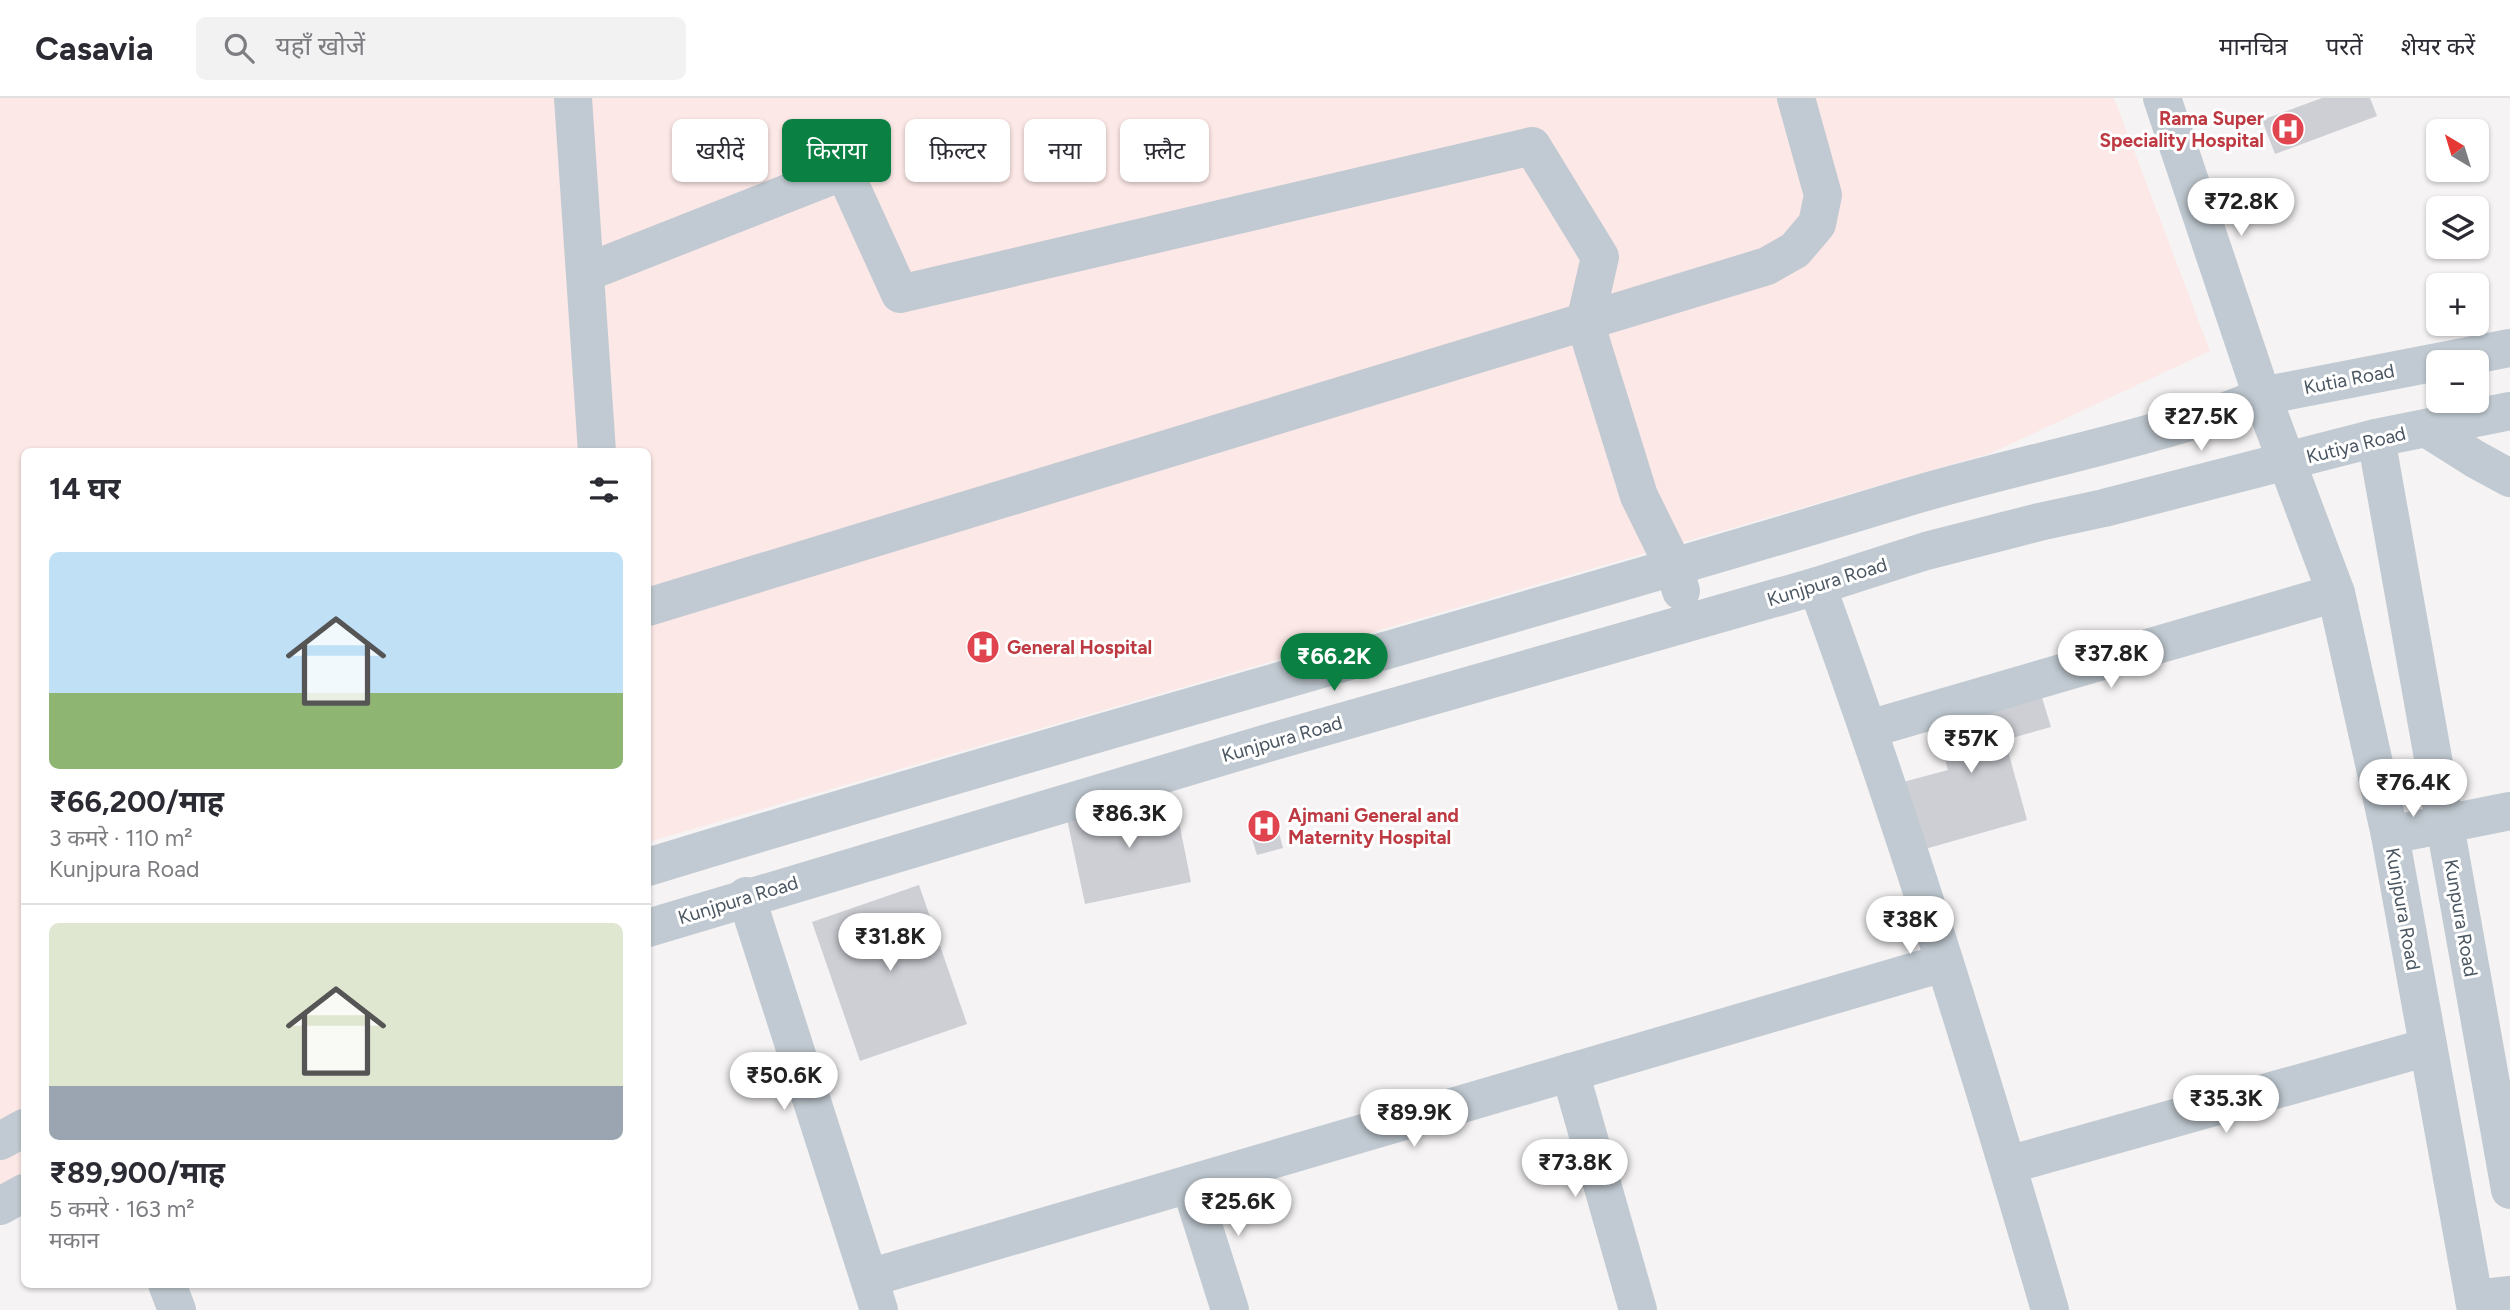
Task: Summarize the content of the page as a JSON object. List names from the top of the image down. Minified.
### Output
{"streets":{"street":["Kutia Road","Kutiya Road","Kunjpura Road","Kunpura Road"]},"crossings":[["Kutia Road","Kunjpura Road"],["Kutiya Road","Kunjpura Road"],["Kutiya Road","Kunpura Road"]],"places":{"hospital":["Rama Super Speciality Hospital","General Hospital","Ajmani General and Maternity Hospital"]},"north":"top left","page":{"header":"Casavia","search":"यहाँ खोजें","nav":["मानचित्र","परतें","शेयर करें"],"map_buttons":["+","−"],"chip":["खरीदें","किराया","फ़िल्टर","नया","फ़्लैट"],"price":["₹72.8K","₹27.5K","₹37.8K","₹66.2K","₹57K","₹76.4K","₹86.3K","₹38K","₹31.8K","₹50.6K","₹35.3K","₹89.9K","₹73.8K","₹25.6K"],"heading":"14 घर","list":[{"name":"₹66,200/माह","note":"3 कमरे · 110 m² · Kunjpura Road"},{"name":"₹89,900/माह","note":"5 कमरे · 163 m² · मकान"}]}}
